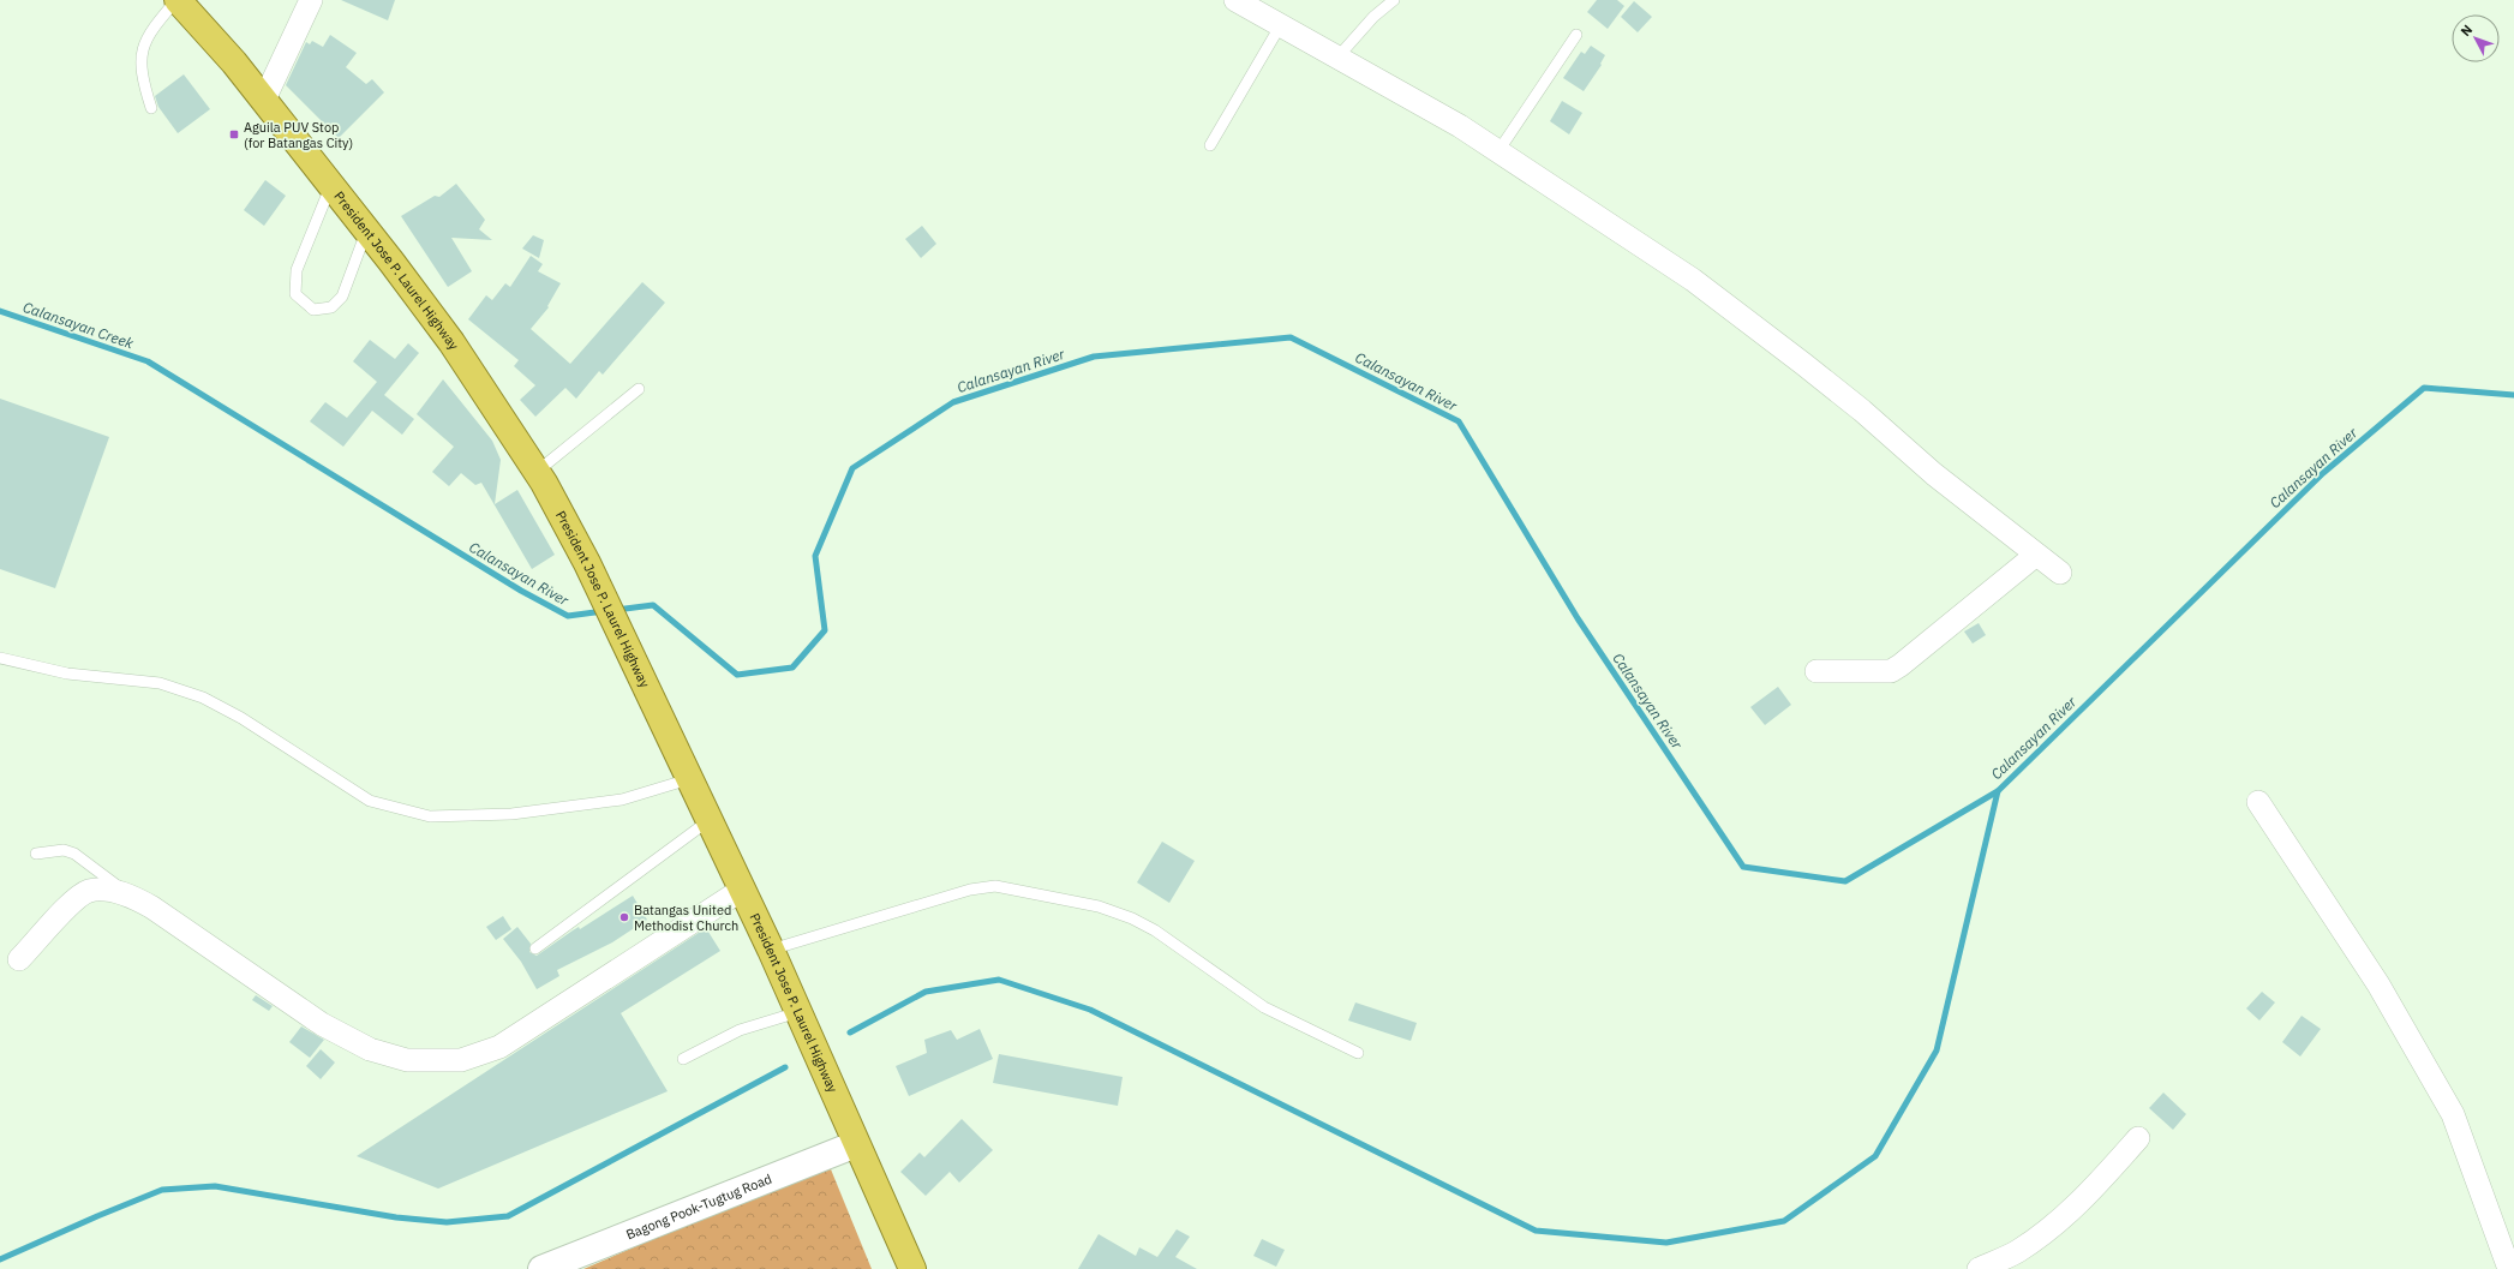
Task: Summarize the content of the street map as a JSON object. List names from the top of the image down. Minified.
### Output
{"streets":{"highway":["President Jose P. Laurel Highway"],"street":["Bagong Pook-Tugtug Road"]},"crossings":[["President Jose P. Laurel Highway","Bagong Pook-Tugtug Road"]],"water":["Calansayan Creek","Calansayan River"],"places":{"transit":["Aguila PUV Stop (for Batangas City)"],"other":["Batangas United Methodist Church"]},"north":"top left"}
